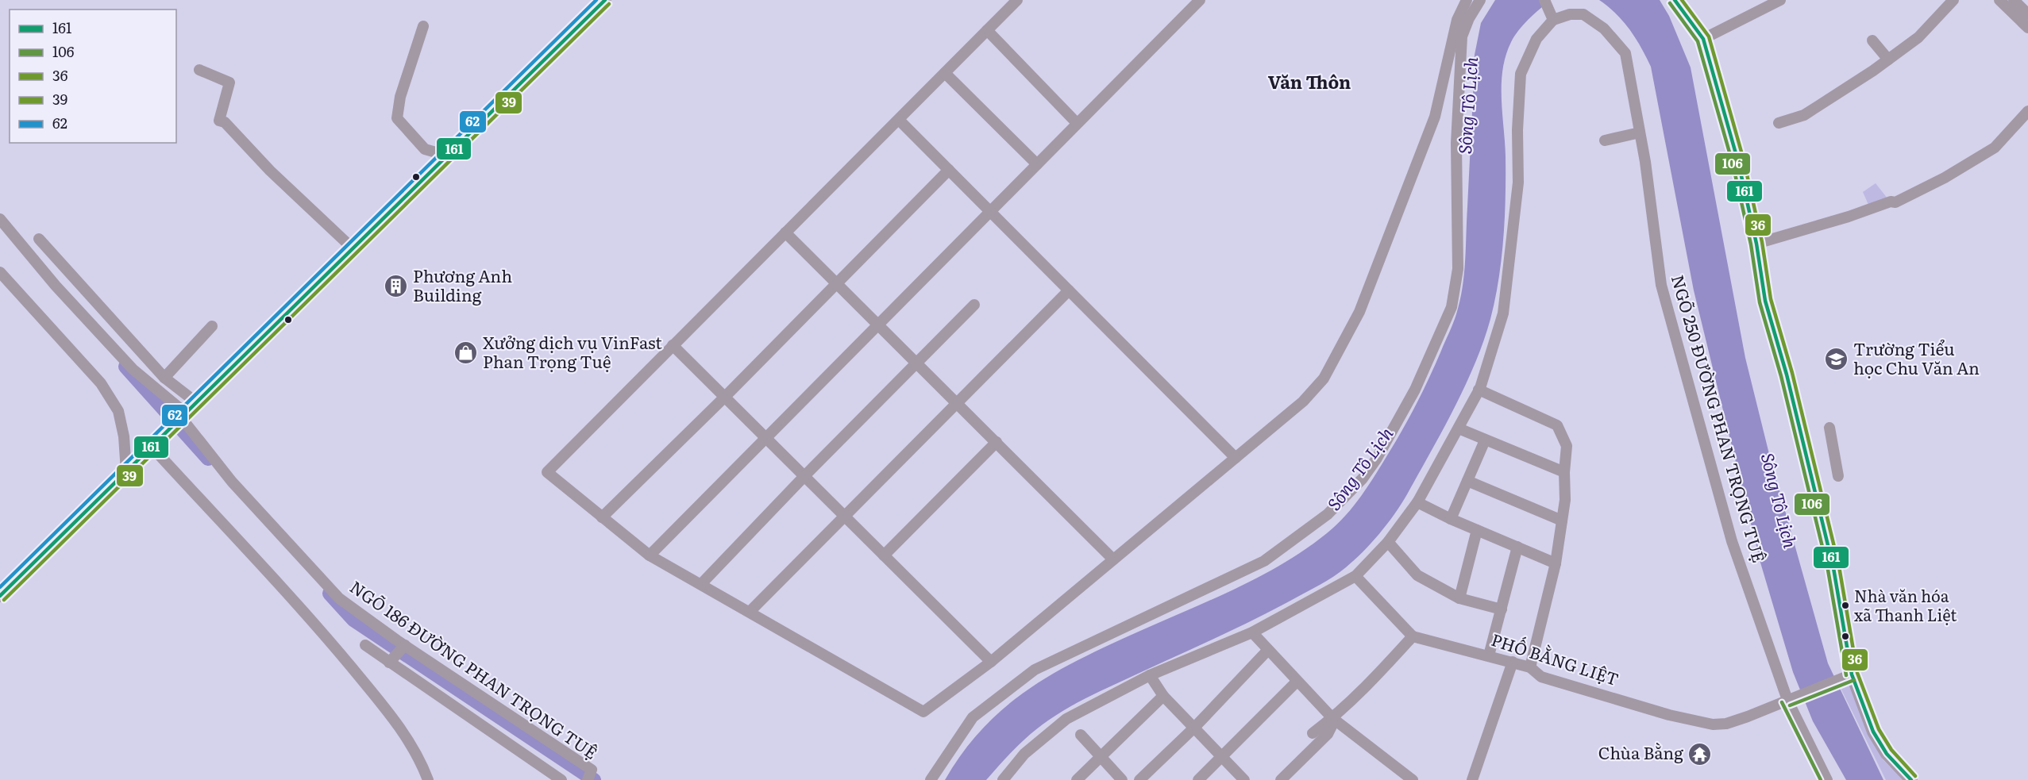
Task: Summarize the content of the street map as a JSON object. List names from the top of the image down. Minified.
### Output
{"streets":{"street":["NGÕ 250 ĐƯỜNG PHAN TRỌNG TUỆ","PHỐ BẰNG LIỆT","NGÕ 186 ĐƯỜNG PHAN TRỌNG TUỆ"]},"crossings":[["NGÕ 250 ĐƯỜNG PHAN TRỌNG TUỆ","PHỐ BẰNG LIỆT"]],"districts":["Văn Thôn"],"water":["Sông Tô Lịch"],"places":{"building":["Phương Anh Building"],"shop":["Xưởng dịch vụ VinFast Phan Trọng Tuệ"],"school or university":["Trường Tiểu học Chu Văn An"],"other":["Nhà văn hóa xã Thanh Liệt"],"temple":["Chùa Bằng"]},"lines":["transit line 161","transit line 36","transit line 62","transit line 106","transit line 39"],"legend":["161","106","36","39","62"]}
